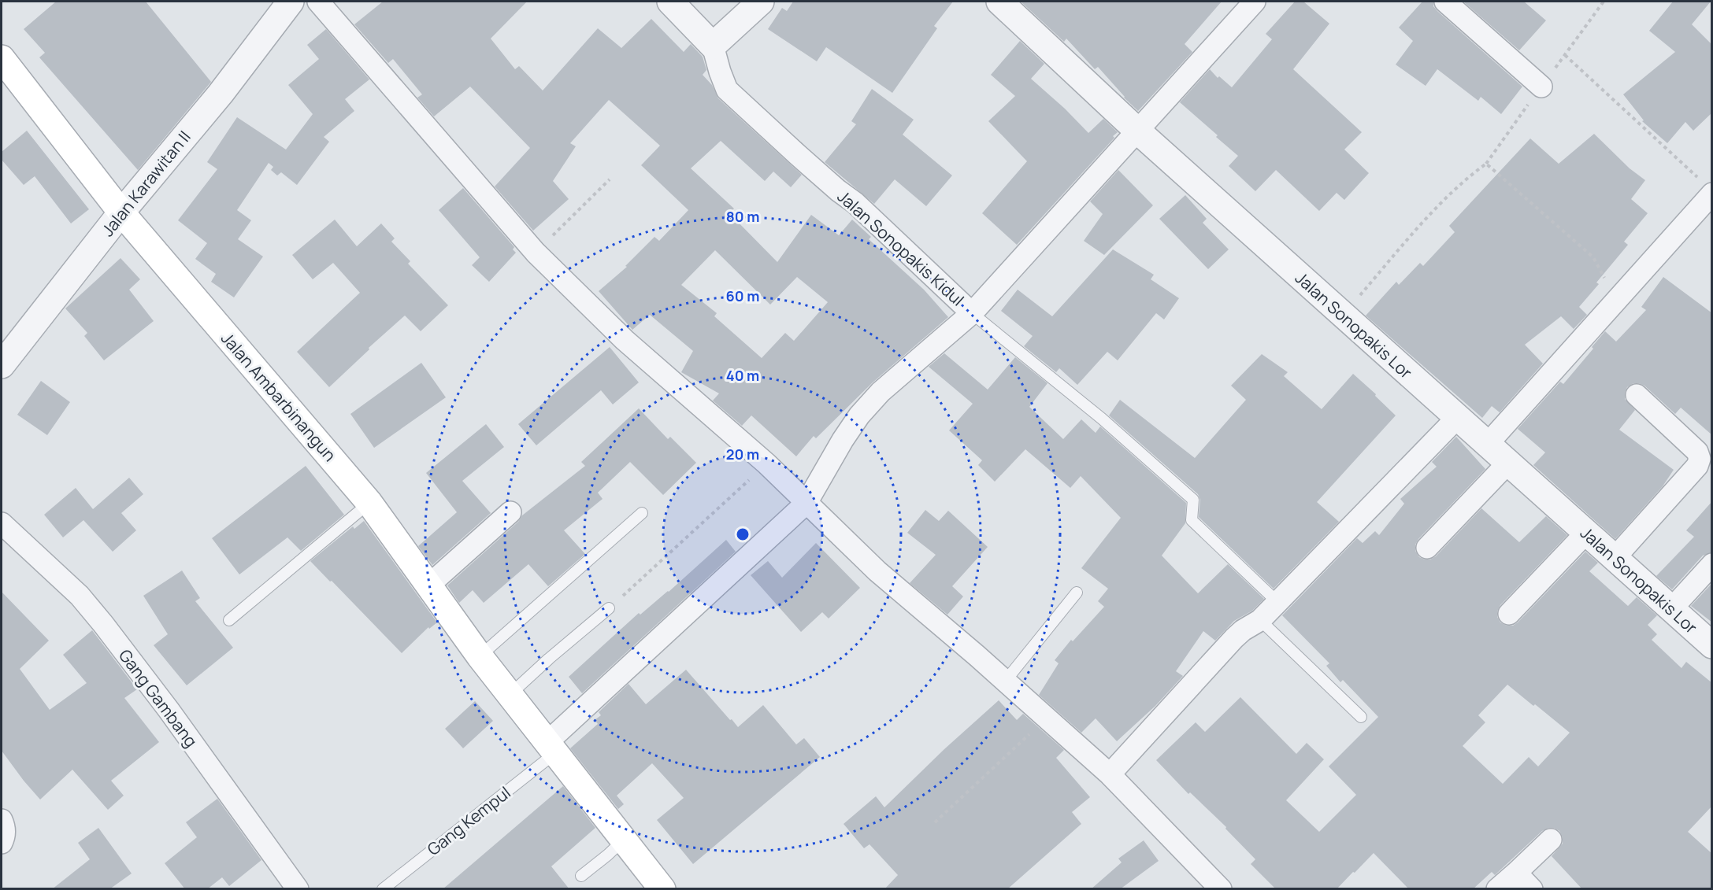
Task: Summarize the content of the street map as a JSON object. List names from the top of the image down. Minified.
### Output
{"streets":{"main road":["Jalan Ambarbinangun"],"street":["Jalan Karawitan II","Jalan Sonopakis Kidul","Jalan Sonopakis Lor","Gang Gambang"],"lane":["Gang Kempul"]},"crossings":[["Jalan Karawitan II","Jalan Ambarbinangun"],["Jalan Sonopakis Kidul","Jalan Sonopakis Lor"],["Jalan Ambarbinangun","Gang Kempul"]],"rings":["80 m","60 m","40 m","20 m"]}
